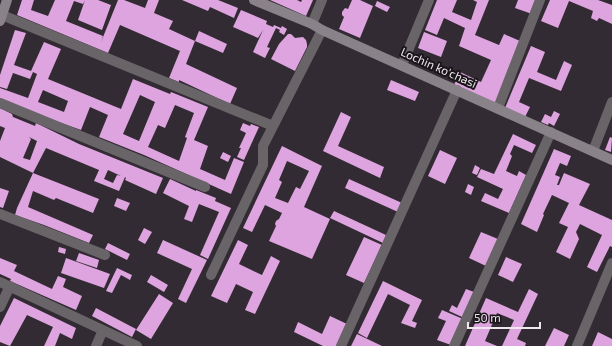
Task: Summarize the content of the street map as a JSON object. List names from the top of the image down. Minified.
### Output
{"streets":{"street":["Lochin ko'chasi"]},"scale_bar":"50 m"}
